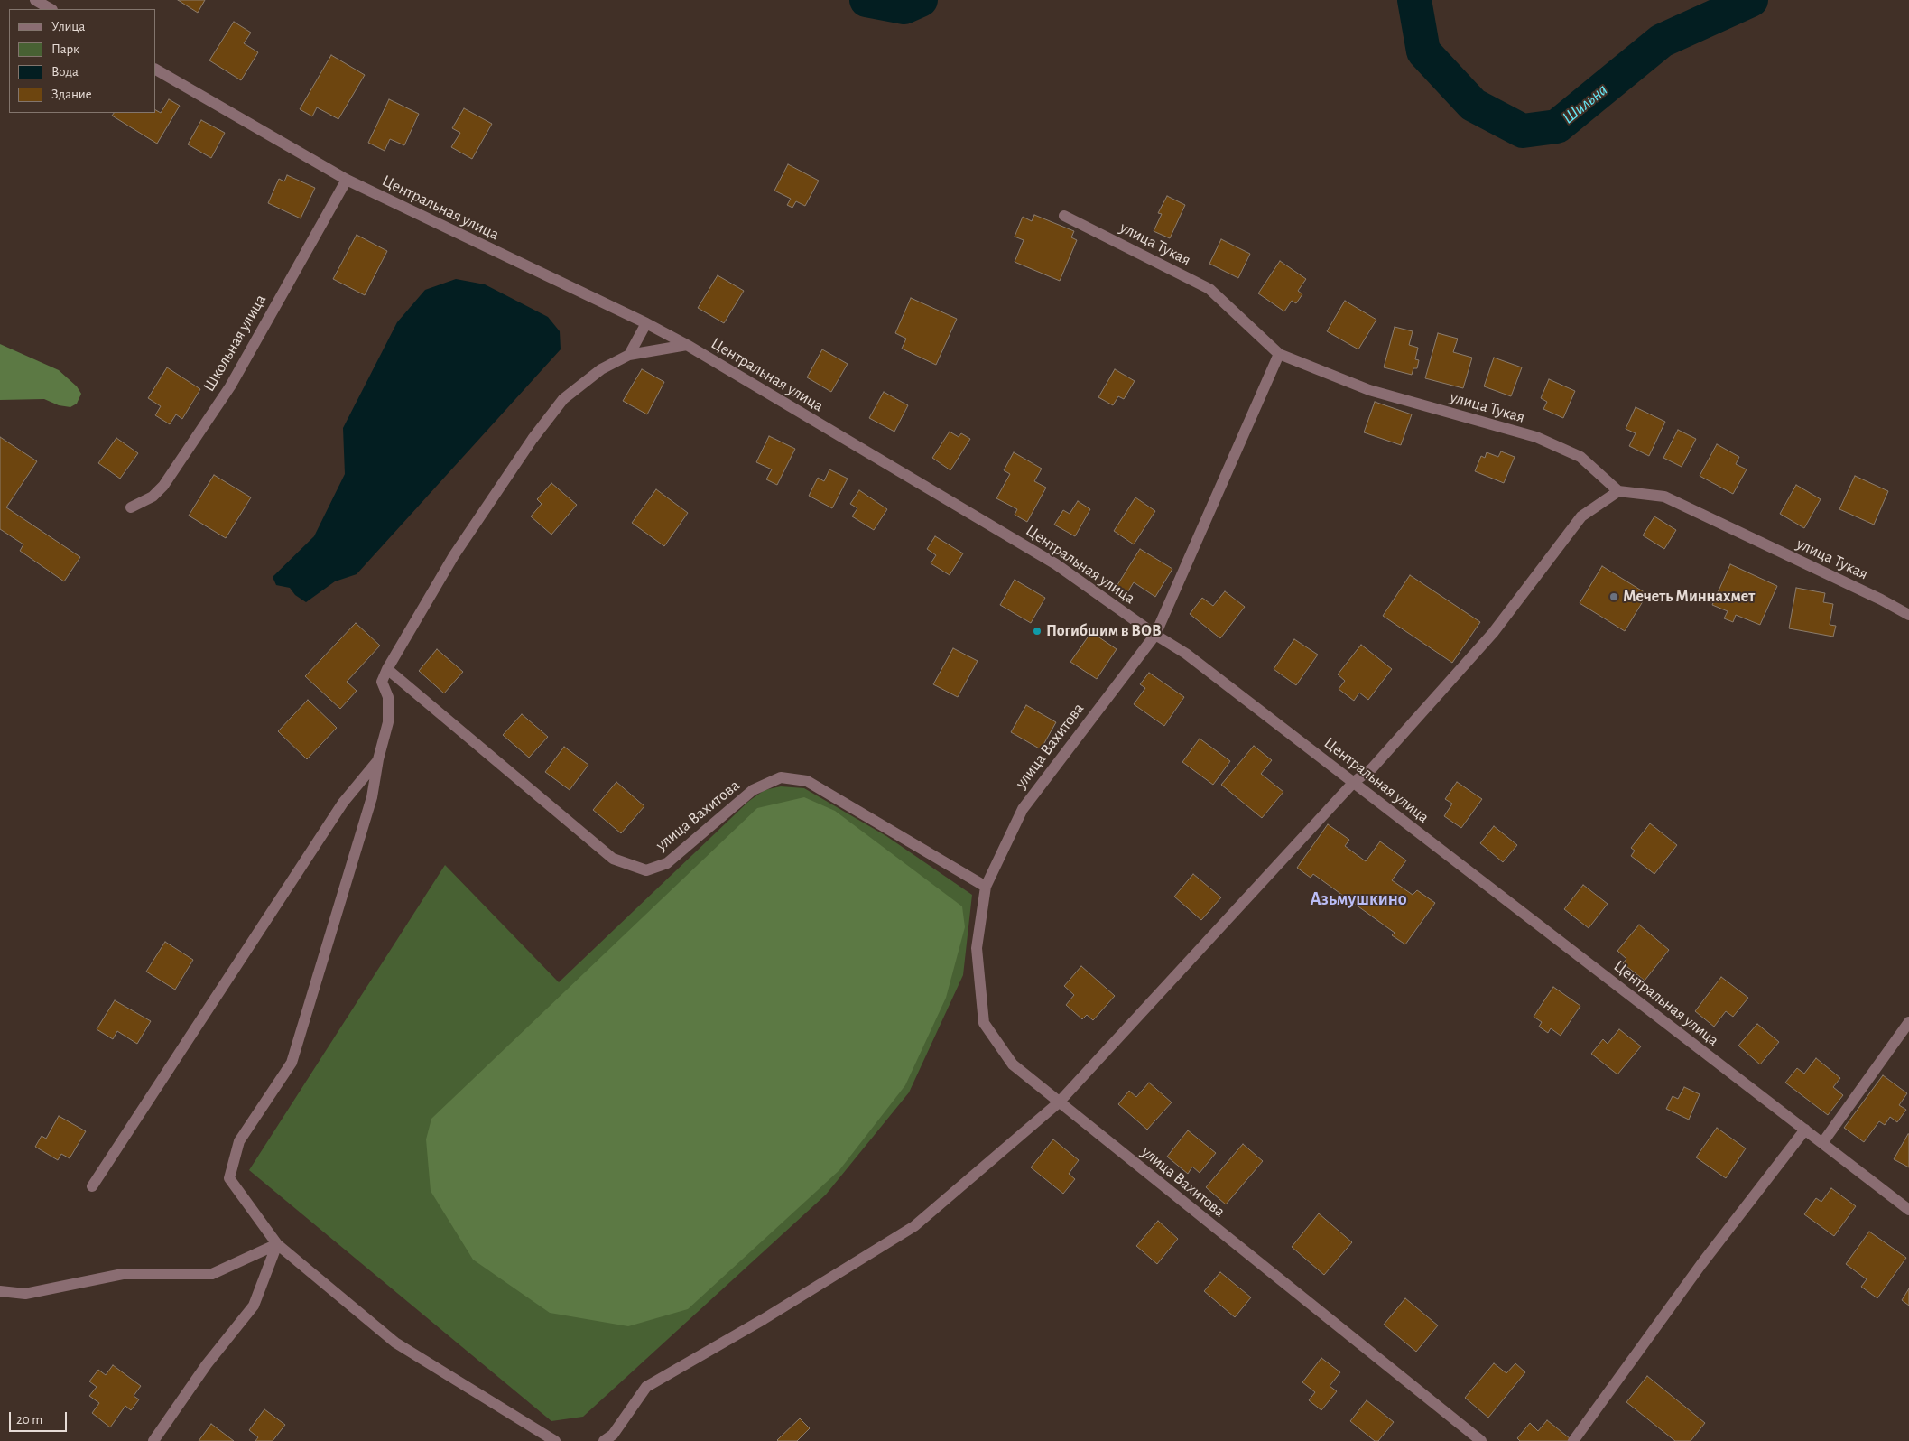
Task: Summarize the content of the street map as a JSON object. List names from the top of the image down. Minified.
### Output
{"streets":{"street":["Центральная улица","улица Тукая","Школьная улица","улица Вахитова"]},"crossings":[["Центральная улица","Школьная улица"],["Центральная улица","улица Вахитова"],["улица Тукая","улица Вахитова"]],"districts":["Азьмушкино"],"water":["Шильна"],"places":["Мечеть Миннахмет","Погибшим в ВОВ"],"legend":["Улица","Парк","Вода","Здание"],"scale_bar":"20 m"}
